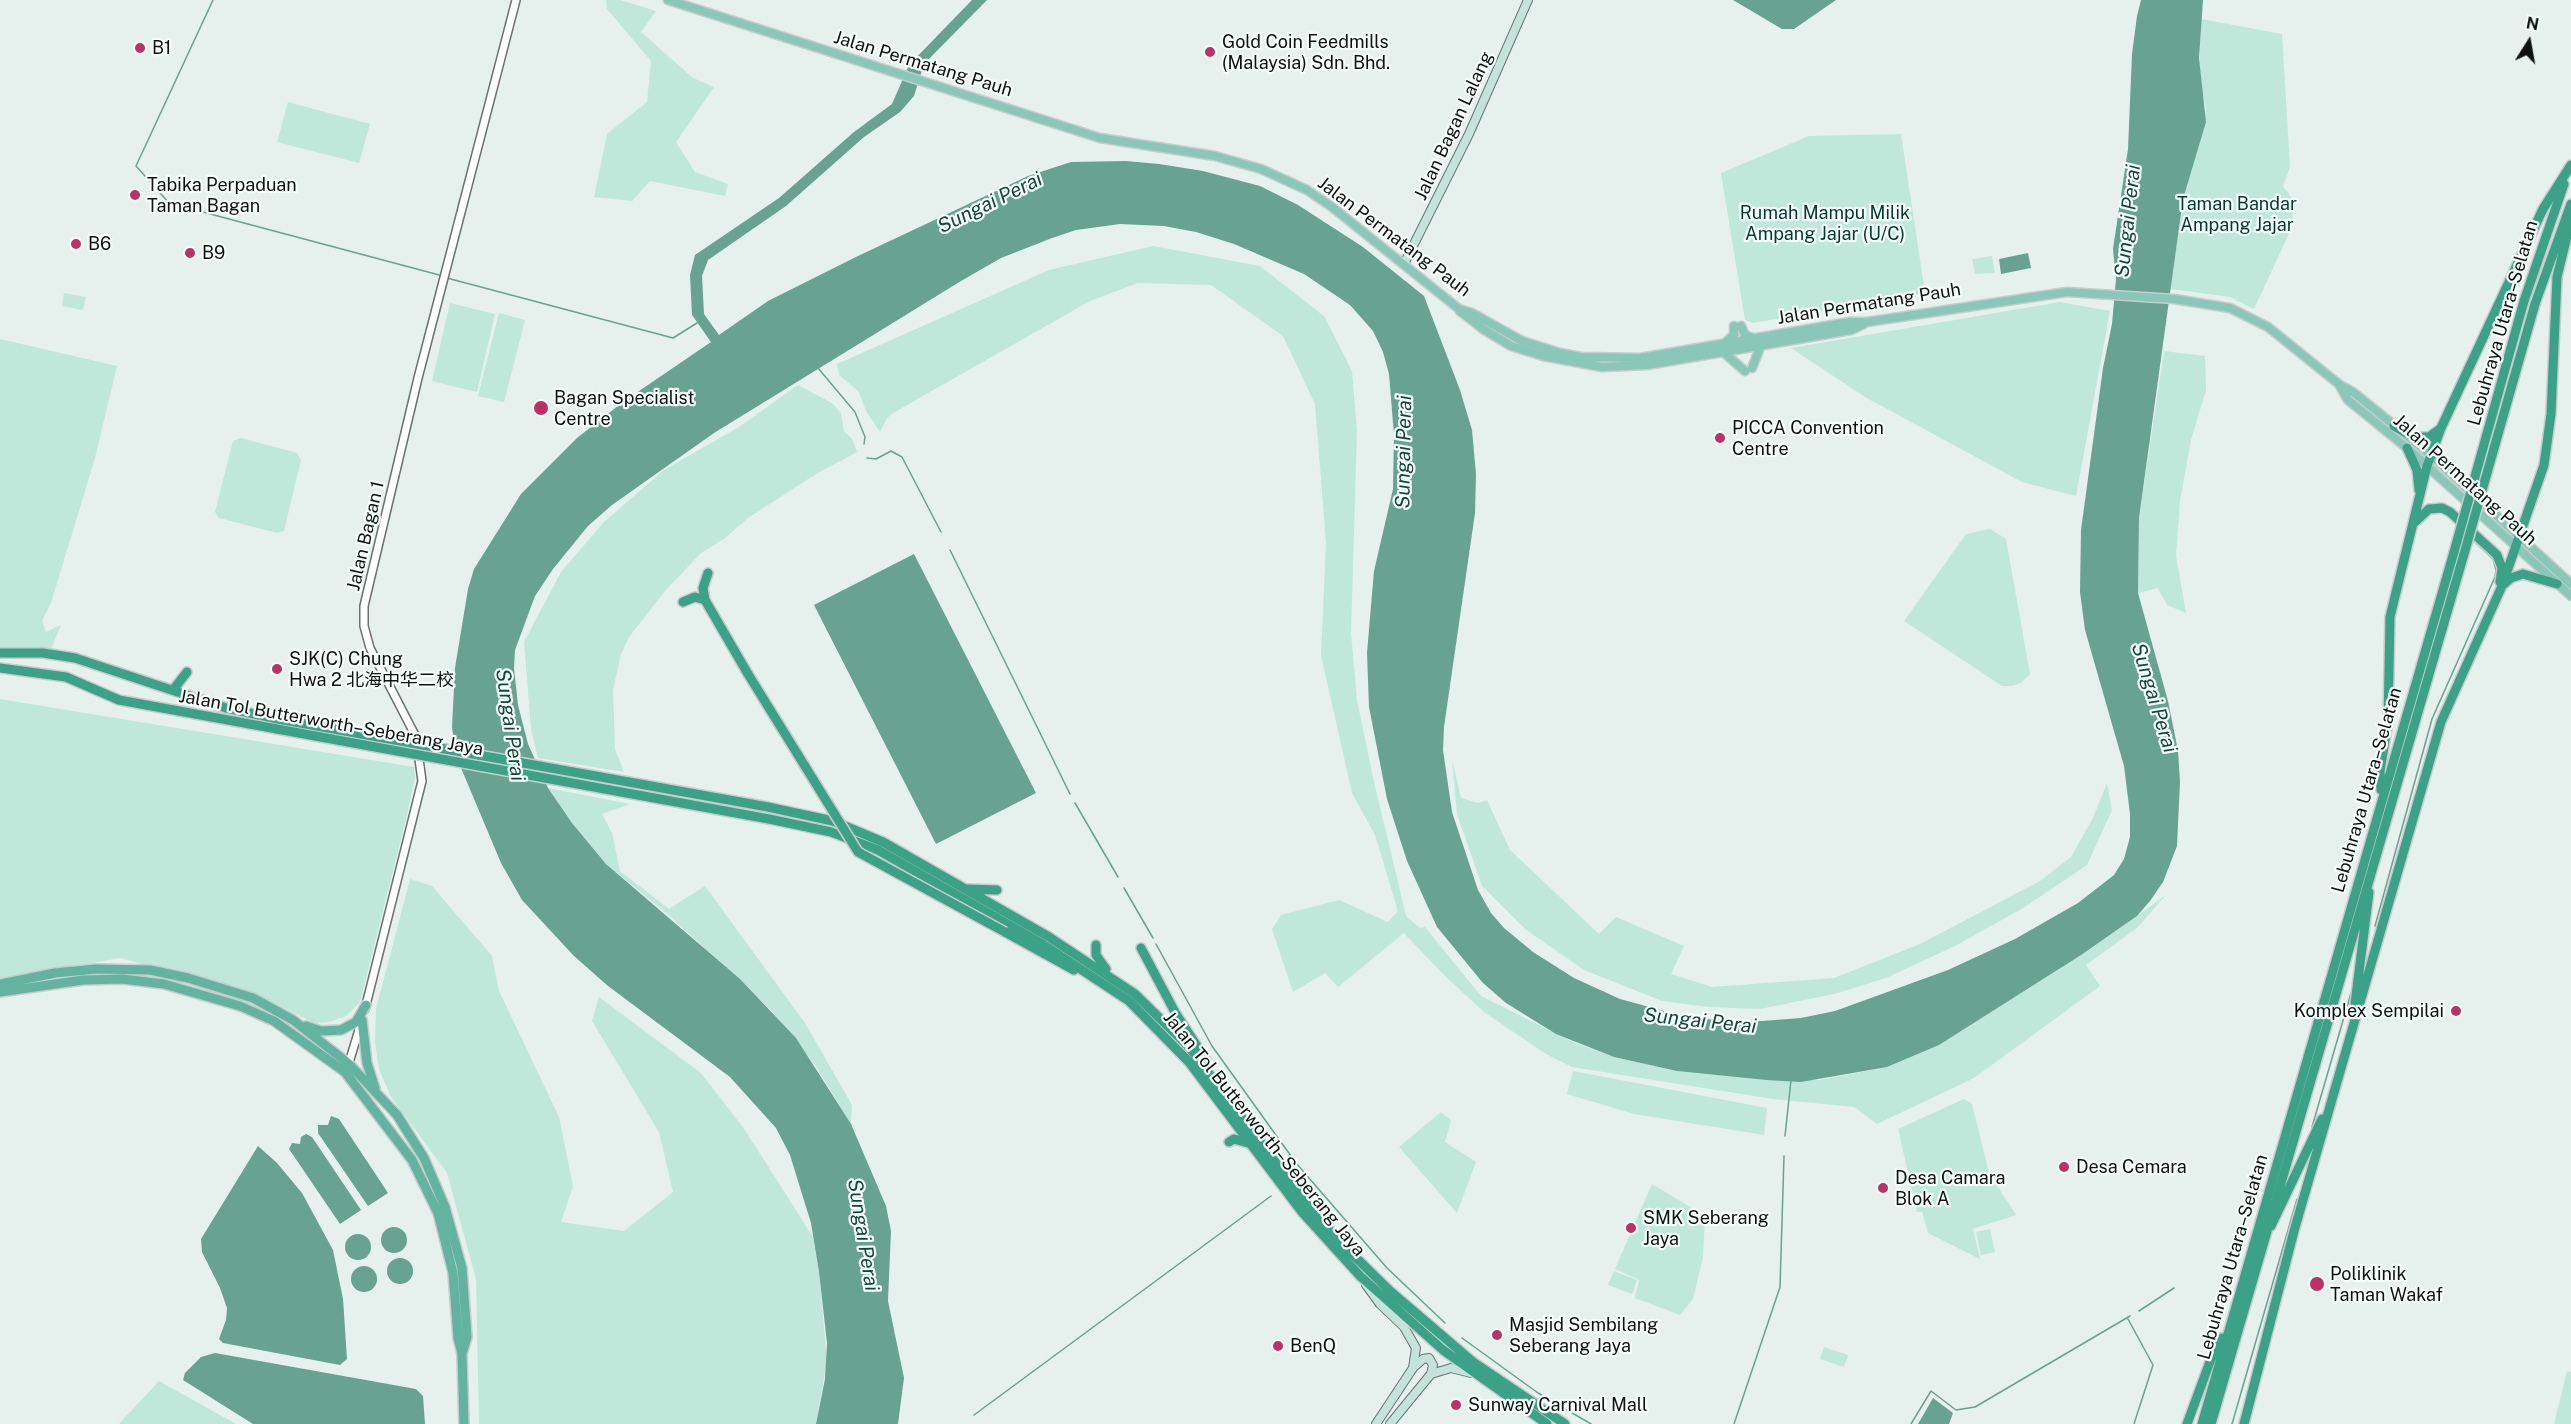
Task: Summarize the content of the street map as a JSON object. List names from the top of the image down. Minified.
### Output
{"streets":{"highway":["Lebuhraya Utara–Selatan","Jalan Tol Butterworth–Seberang Jaya"],"main road":["Jalan Permatang Pauh","Jalan Bagan Lalang"],"street":["Jalan Bagan 1"]},"crossings":[["Jalan Permatang Pauh","Jalan Bagan Lalang"]],"water":["Sungai Perai"],"parks":["Taman Bandar Ampang Jajar","Rumah Mampu Milik Ampang Jajar (U/C)"],"places":["B1","Gold Coin Feedmills (Malaysia) Sdn. Bhd.","Tabika Perpaduan Taman Bagan","B6","B9","Bagan Specialist Centre","PICCA Convention Centre","SJK(C) Chung Hwa 2 北海中华二校","Komplex Sempilai","Desa Cemara","Desa Camara Blok A","SMK Seberang Jaya","Poliklinik Taman Wakaf","Masjid Sembilang Seberang Jaya","BenQ","Sunway Carnival Mall"],"north":"top"}
